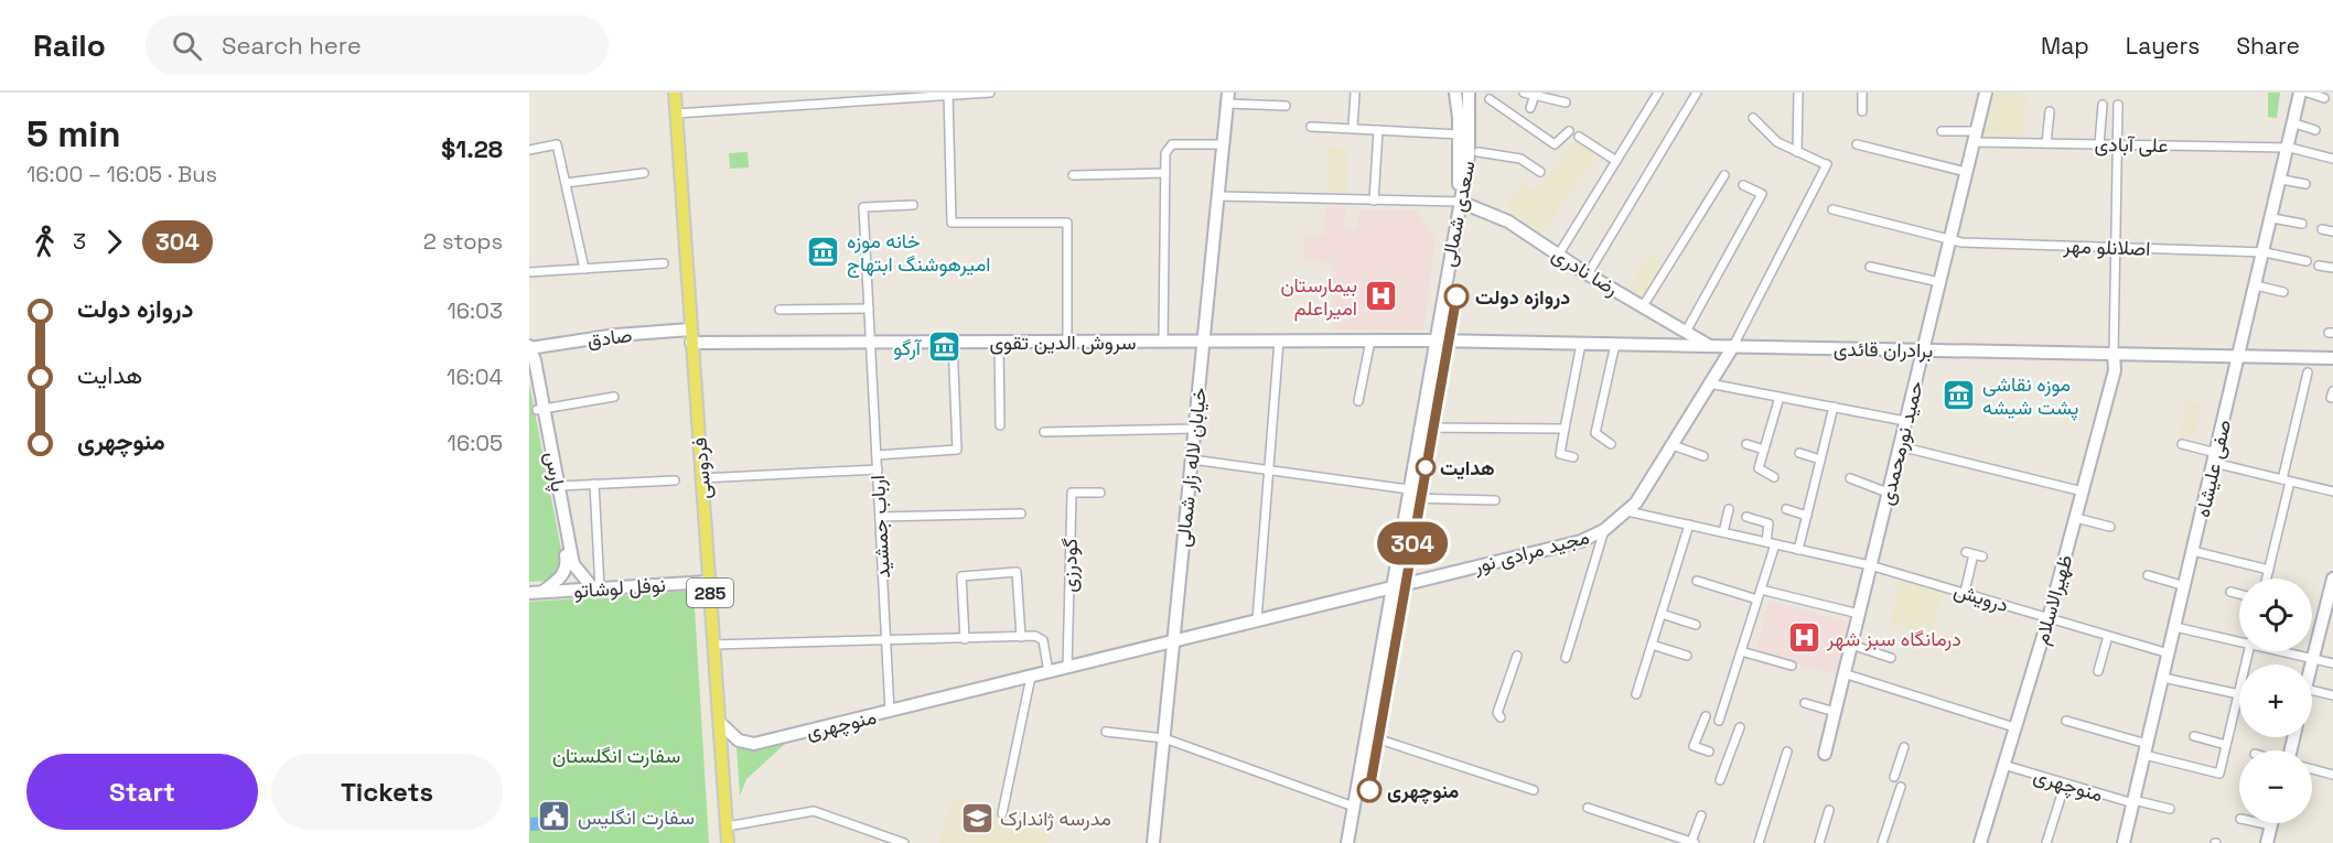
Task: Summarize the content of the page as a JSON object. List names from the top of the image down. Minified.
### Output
{"streets":{"main road":["سعدی شمالی","رضا نادری","صادق","سروش الدین تقوی","برادران قائدی","حمید نورمحمدی","خیابان لاله زار شمالی","فردوسی","صفی علیشاه","پارس","مجید مرادی نور","نوفل لوشاتو","285","ظهیرالاسلام","منوچهری"],"street":["علی آبادی","اصلانلو مهر","ارباب جمشید","گودرزی","درویش"]},"crossings":[["علی آبادی","حمید نورمحمدی"],["علی آبادی","صفی علیشاه"],["سعدی شمالی","رضا نادری"],["سعدی شمالی","سروش الدین تقوی"],["سعدی شمالی","برادران قائدی"],["سعدی شمالی","مجید مرادی نور"],["سعدی شمالی","منوچهری"],["اصلانلو مهر","حمید نورمحمدی"],["اصلانلو مهر","صفی علیشاه"],["رضا نادری","برادران قائدی"],["صادق","فردوسی"],["صادق","پارس"],["سروش الدین تقوی","برادران قائدی"],["سروش الدین تقوی","خیابان لاله زار شمالی"],["سروش الدین تقوی","فردوسی"],["سروش الدین تقوی","ارباب جمشید"],["برادران قائدی","حمید نورمحمدی"],["برادران قائدی","صفی علیشاه"],["برادران قائدی","مجید مرادی نور"],["برادران قائدی","ظهیرالاسلام"],["حمید نورمحمدی","درویش"],["خیابان لاله زار شمالی","منوچهری"],["فردوسی","نوفل لوشاتو"],["فردوسی","منوچهری"],["صفی علیشاه","درویش"],["صفی علیشاه","منوچهری"],["پارس","نوفل لوشاتو"],["ارباب جمشید","منوچهری"],["مجید مرادی نور","درویش"],["مجید مرادی نور","منوچهری"],["گودرزی","منوچهری"],["درویش","ظهیرالاسلام"],["ظهیرالاسلام","منوچهری"]],"parks":["سفارت انگلستان"],"places":{"museum":["خانه موزه امیرهوشنگ ابتهاج","آرگو","موزه نقاشی پشت شیشه"],"hospital":["بیمارستان امیراعلم","درمانگاه سبز شهر"],"other":["دروازه دولت","هدایت","منوچهری"],"public building":["سفارت انگلیس"],"school or university":["مدرسه ژاندارک"]},"lines":["bus line 304"],"page":{"header":"Railo","search":"Search here","nav":["Map","Layers","Share"],"heading":["5 min","16:00 – 16:05 · Bus","$1.28"],"on_map":"304","legs":["3","304","2 stops"],"list":[{"name":"دروازه دولت","value":"16:03"},{"name":"هدایت","value":"16:04"},{"name":"منوچهری","value":"16:05"}],"map_buttons":["+","−"],"buttons":["Start","Tickets"]}}
